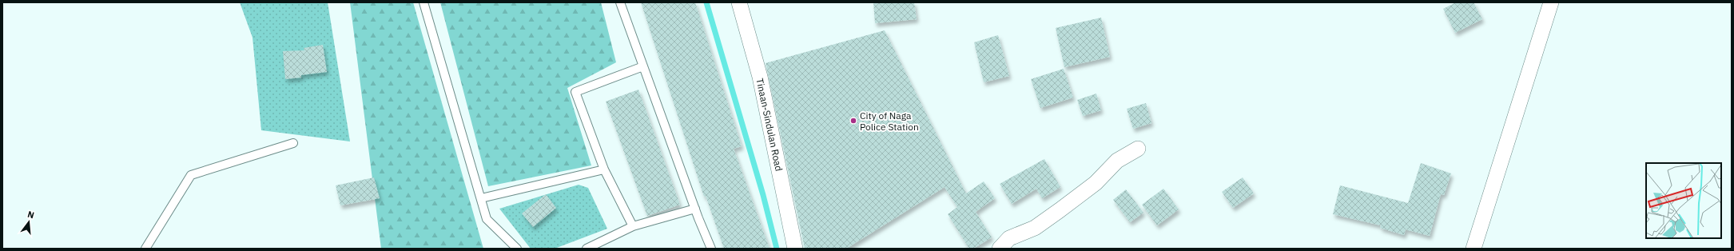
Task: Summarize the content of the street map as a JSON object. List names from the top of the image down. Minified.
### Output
{"streets":{"street":["Tinaan-Sindulan Road"]},"places":["City of Naga Police Station"],"north":"top"}
